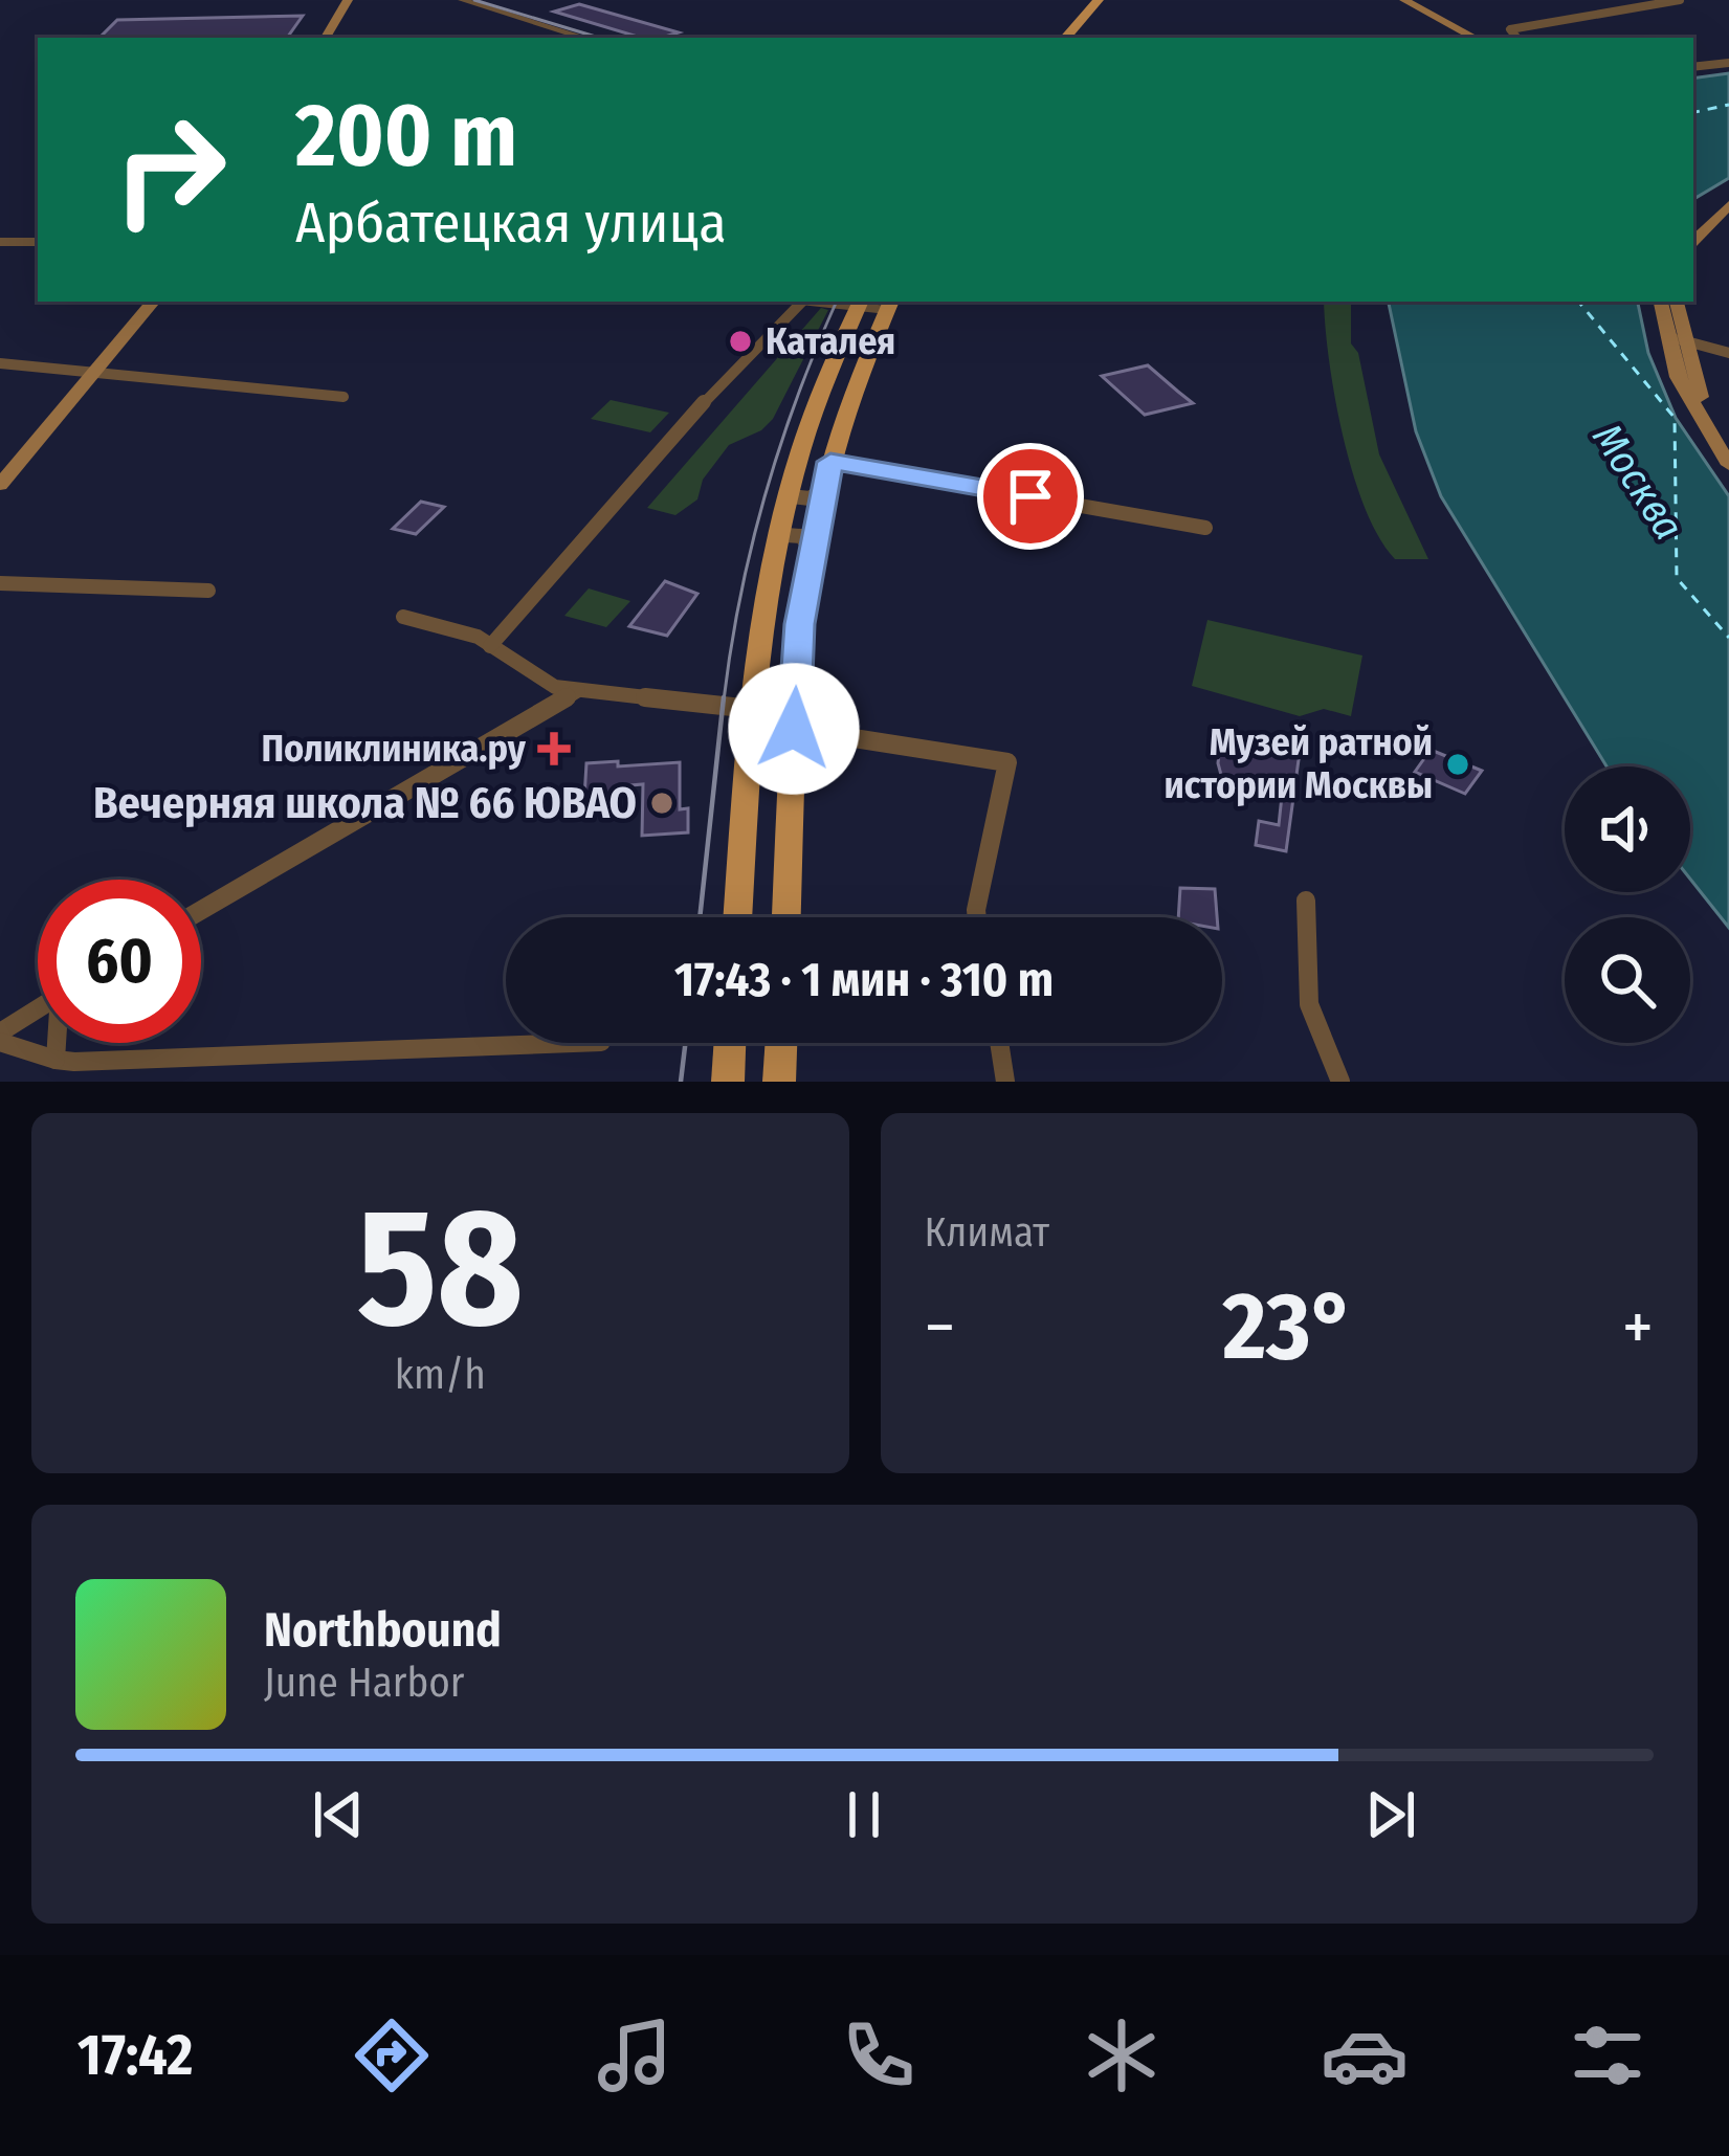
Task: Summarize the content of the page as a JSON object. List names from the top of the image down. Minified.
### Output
{"water":["Москва"],"places":{"other":["Каталея","Музей ратной истории Москвы","Вечерняя школа № 66 ЮВАО"],"health":["Поликлиника.ру"]},"page":{"turn":["200 m","Арбатецкая улица"],"limit":"60","trip":"17:43 · 1 мин · 310 m","tile":[["58","km/h"],"Климат"],"heat":["−","23°","+"],"song":["Northbound","June Harbor"],"tabs":"17:42"}}
